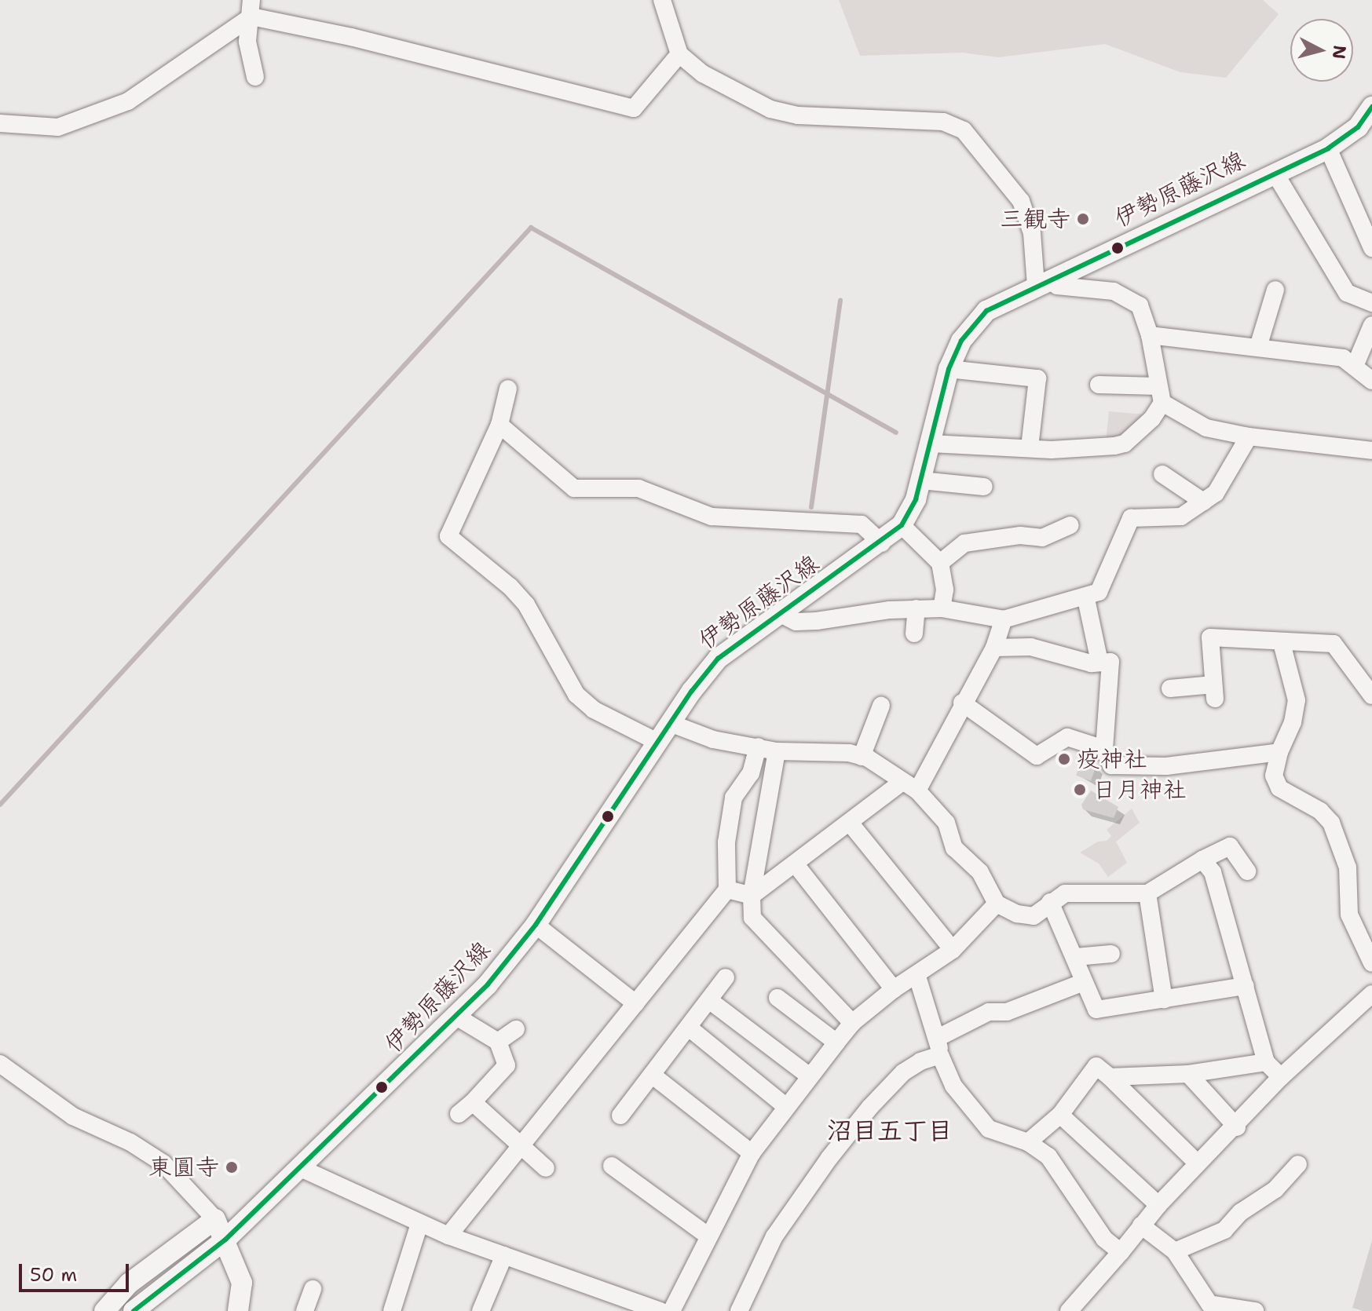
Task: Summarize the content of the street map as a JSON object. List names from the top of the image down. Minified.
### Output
{"streets":{"main road":["伊勢原藤沢線"]},"districts":["沼目五丁目"],"places":["三観寺","疫神社","日月神社","東圓寺"],"scale_bar":"50 m","north":"right"}
